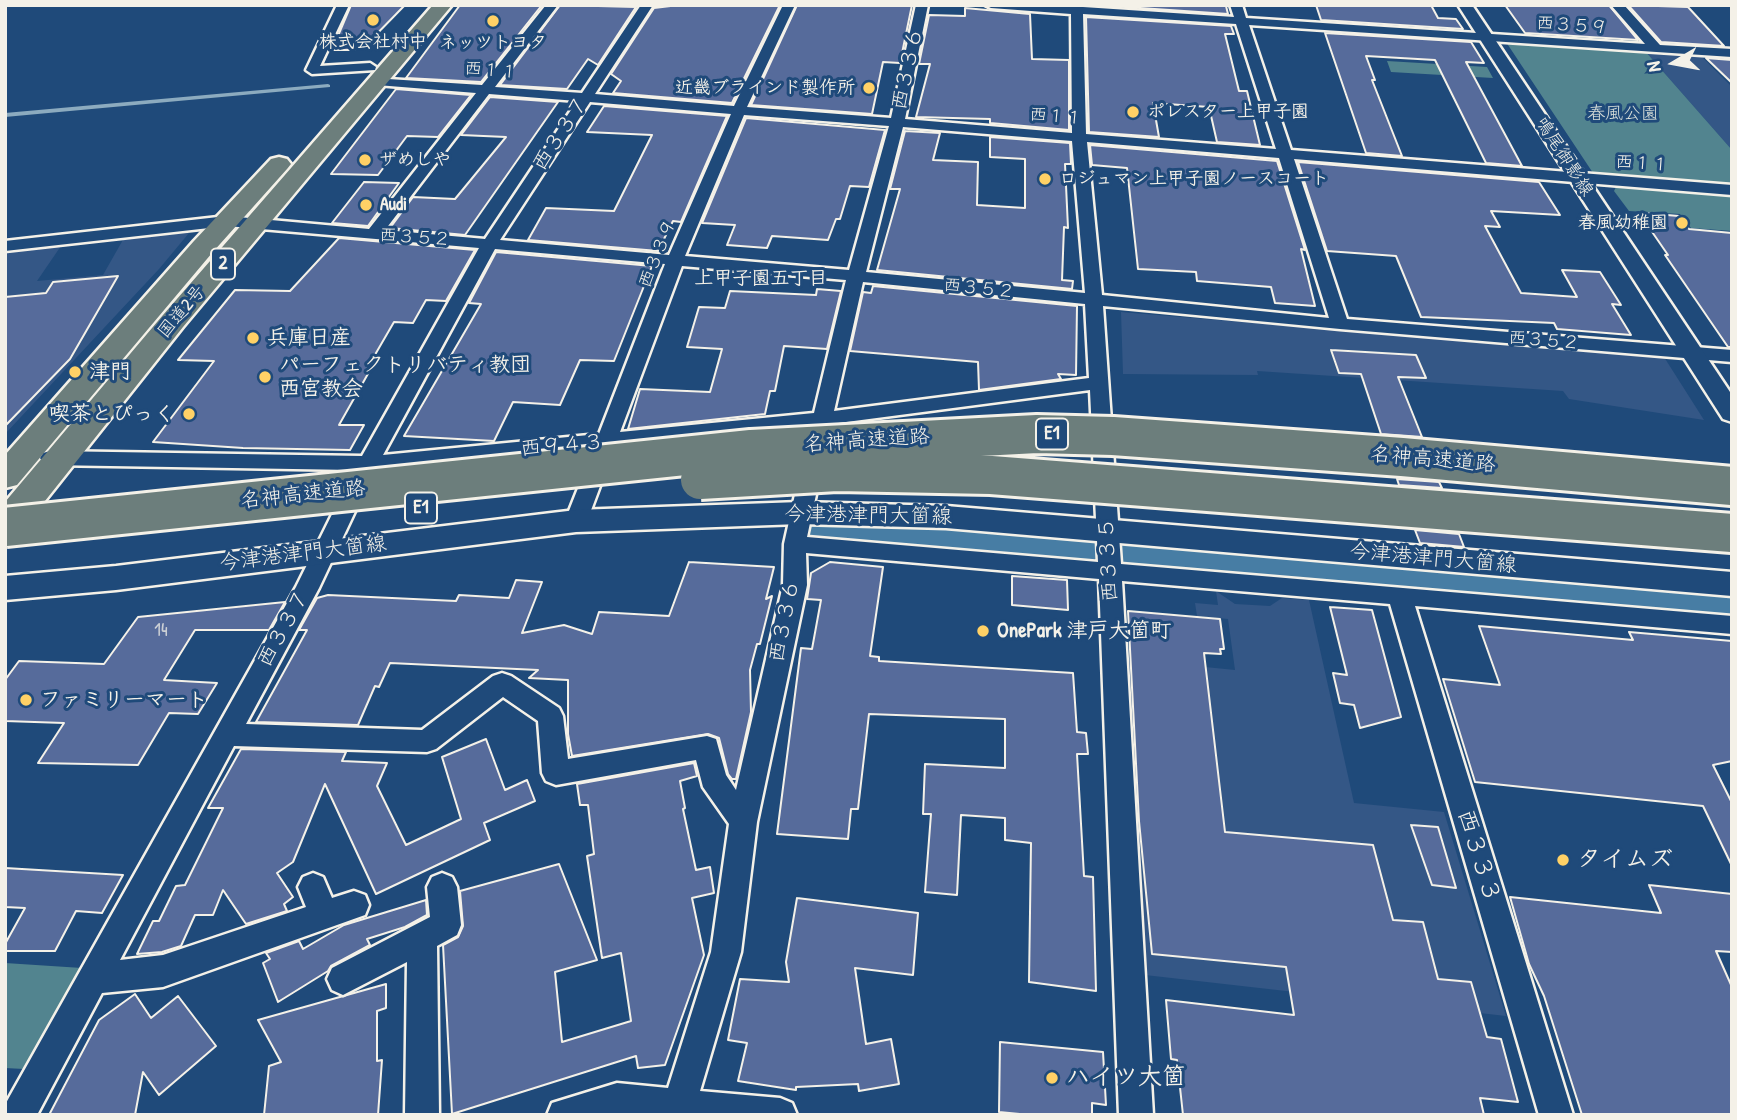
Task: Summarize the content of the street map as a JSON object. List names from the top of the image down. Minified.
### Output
{"streets":{"highway":["2","国道2号","E1","名神高速道路"],"main road":["今津港津門大箇線"],"street":["西３５９","西３３６","西１１","西３３７","鳴尾御影線","西３５２","西３３９","西９４３","西３３５","西３３３"]},"crossings":[["西３５９","鳴尾御影線"],["西３５９","西３３５"],["西３３６","西１１"],["西３３６","西３５２"],["西３３６","西９４３"],["西３３６","今津港津門大箇線"],["西１１","西３３７"],["西１１","鳴尾御影線"],["西１１","西３３９"],["西１１","国道2号"],["西１１","西３３５"],["西３３７","西３５２"],["西３３７","西９４３"],["西３３７","今津港津門大箇線"],["鳴尾御影線","西３５２"],["西３５２","西３３９"],["西３５２","国道2号"],["西３５２","西３３５"],["西３３９","西９４３"],["西３３９","今津港津門大箇線"],["国道2号","名神高速道路"],["国道2号","西９４３"],["西９４３","西３３５"],["今津港津門大箇線","西３３５"]],"districts":["上甲子園五丁目"],"parks":["春風公園"],"places":["株式会社村中","ネッツトヨタ","近畿ブラインド製作所","ポレスター上甲子園","ザめしや","ロジュマン上甲子園ノースコート","Audi","春風幼稚園","兵庫日産","津門","パーフェクトリバティ教団 西宮教会","喫茶とぴっく","OnePark 津戸大箇町","ファミリーマート","タイムズ","ハイツ大箇"],"house_numbers":["14"],"north":"left"}
